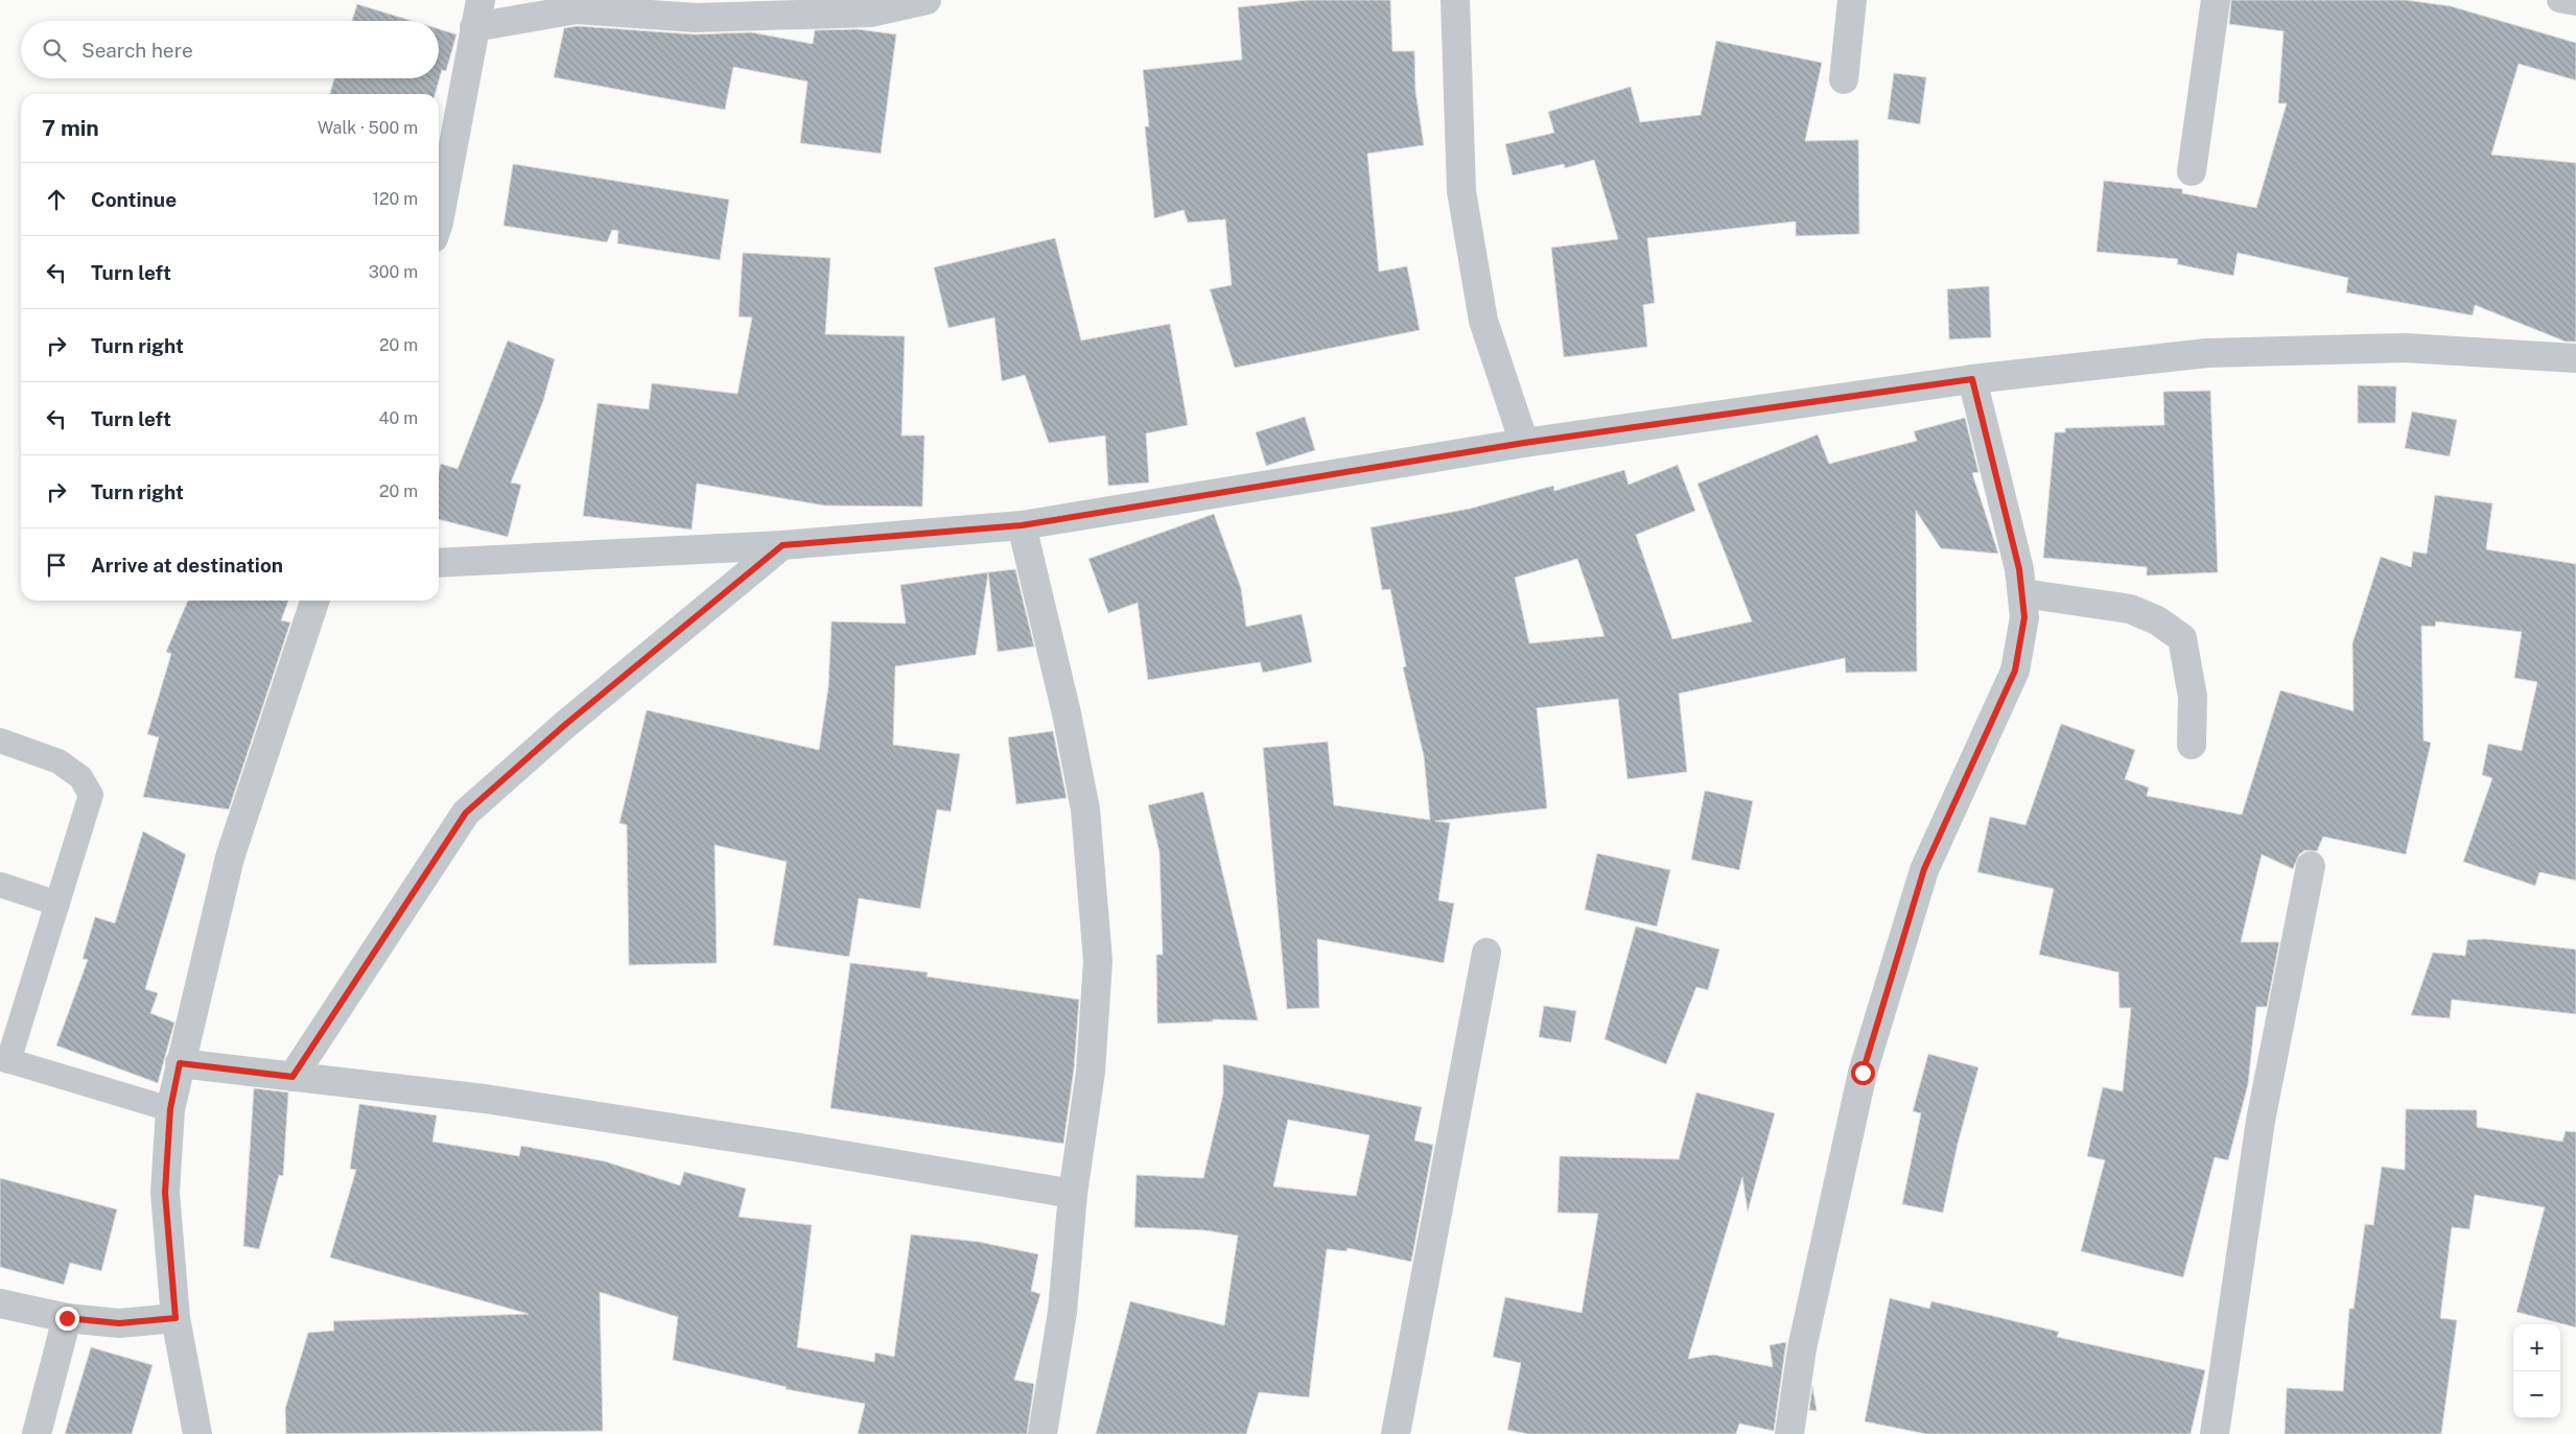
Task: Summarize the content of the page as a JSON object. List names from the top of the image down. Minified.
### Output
{"page":{"search":"Search here","heading":["7 min","Walk · 500 m"],"list":[["Continue","120 m"],["Turn left","300 m"],["Turn right","20 m"],["Turn left","40 m"],["Turn right","20 m"],"Arrive at destination"],"map_buttons":["+","−"]}}
